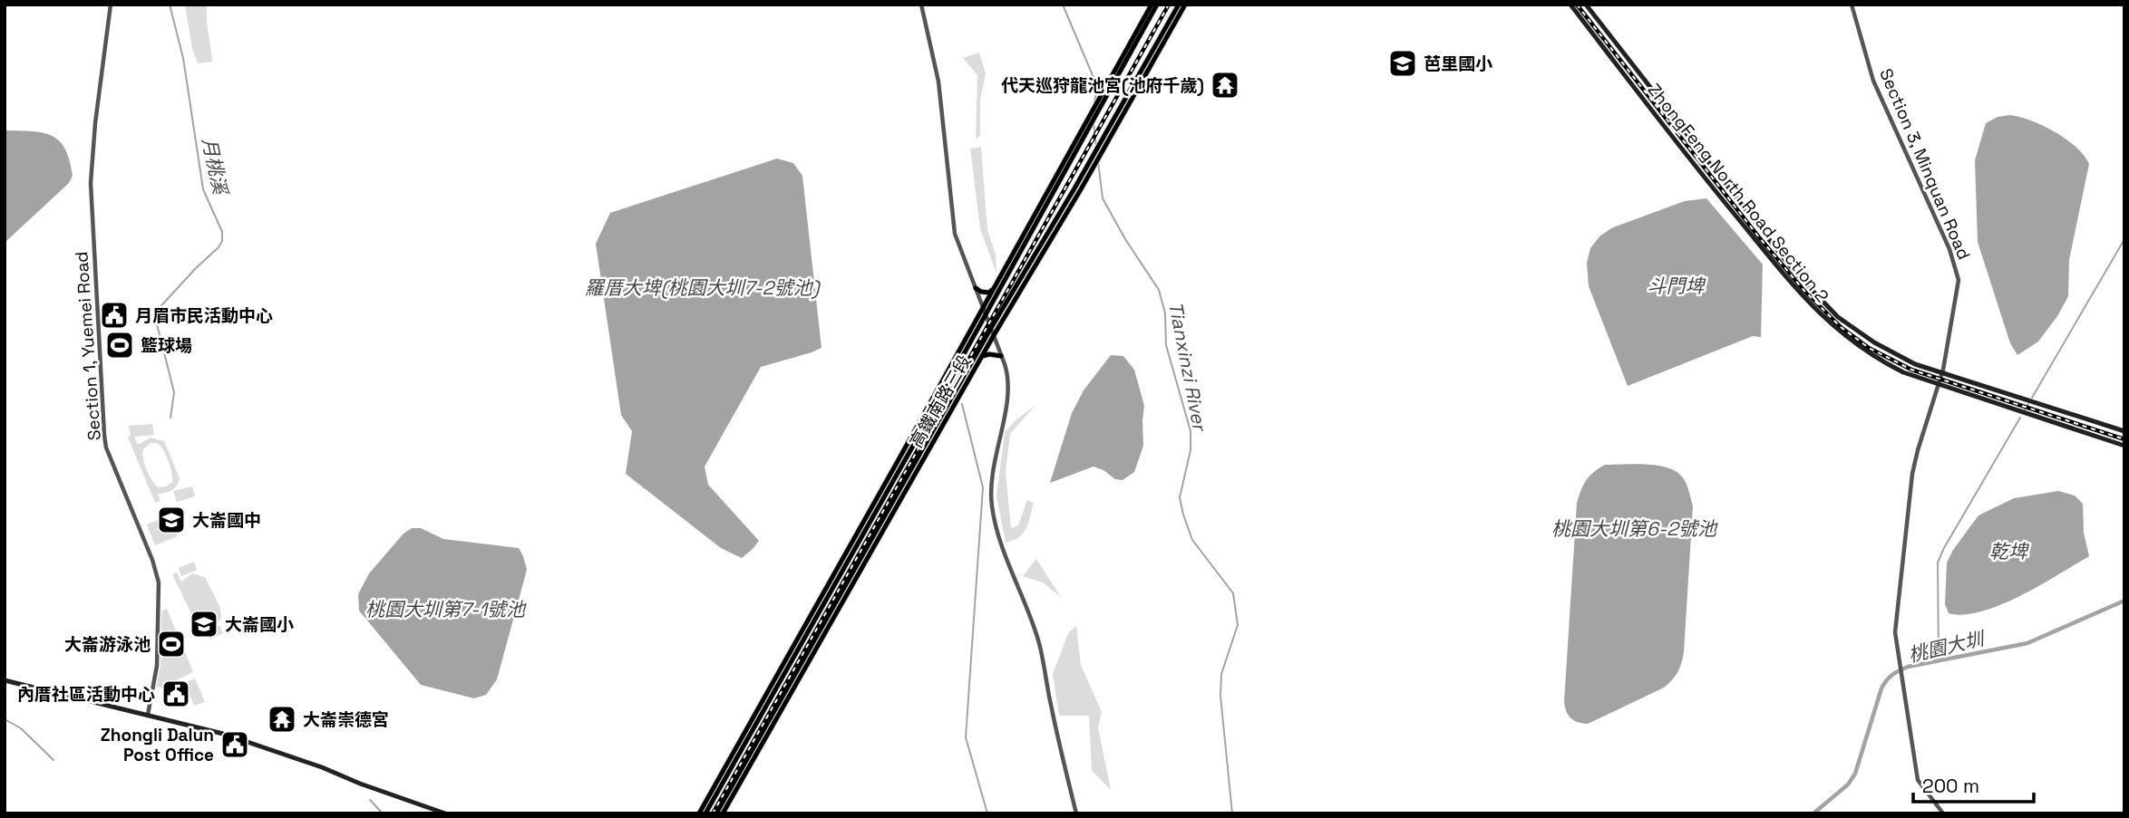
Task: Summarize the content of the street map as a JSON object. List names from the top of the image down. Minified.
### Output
{"streets":{"main road":["ZhongFeng North Road Section 2","高鐵南路三段"],"street":["Section 3, Minquan Road","Section 1, Yuemei Road"]},"crossings":[["Section 3, Minquan Road","ZhongFeng North Road Section 2"]],"water":["月桃溪","斗門埤","羅厝大埤(桃園大圳7-2號池)","Tianxinzi River","桃園大圳第6-2號池","乾埤","桃園大圳第7-1號池","桃園大圳"],"places":{"school or university":["芭里國小","大崙國中","大崙國小"],"temple":["代天巡狩龍池宮(池府千歲)","大崙崇德宮"],"public building":["月眉市民活動中心","內厝社區活動中心","Zhongli Dalun Post Office"],"sports":["籃球場","大崙游泳池"]},"scale_bar":"200 m"}
